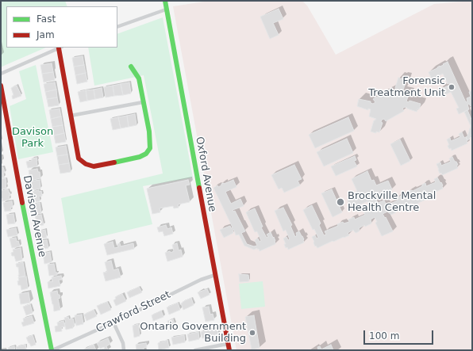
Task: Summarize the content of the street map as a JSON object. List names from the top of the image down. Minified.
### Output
{"streets":{"street":["Oxford Avenue","Davison Avenue","Crawford Street"]},"crossings":[["Oxford Avenue","Crawford Street"],["Davison Avenue","Crawford Street"]],"parks":["Davison Park"],"places":["Forensic Treatment Unit","Brockville Mental Health Centre","Ontario Government Building"],"legend":["Fast","Jam"],"scale_bar":"100 m"}
